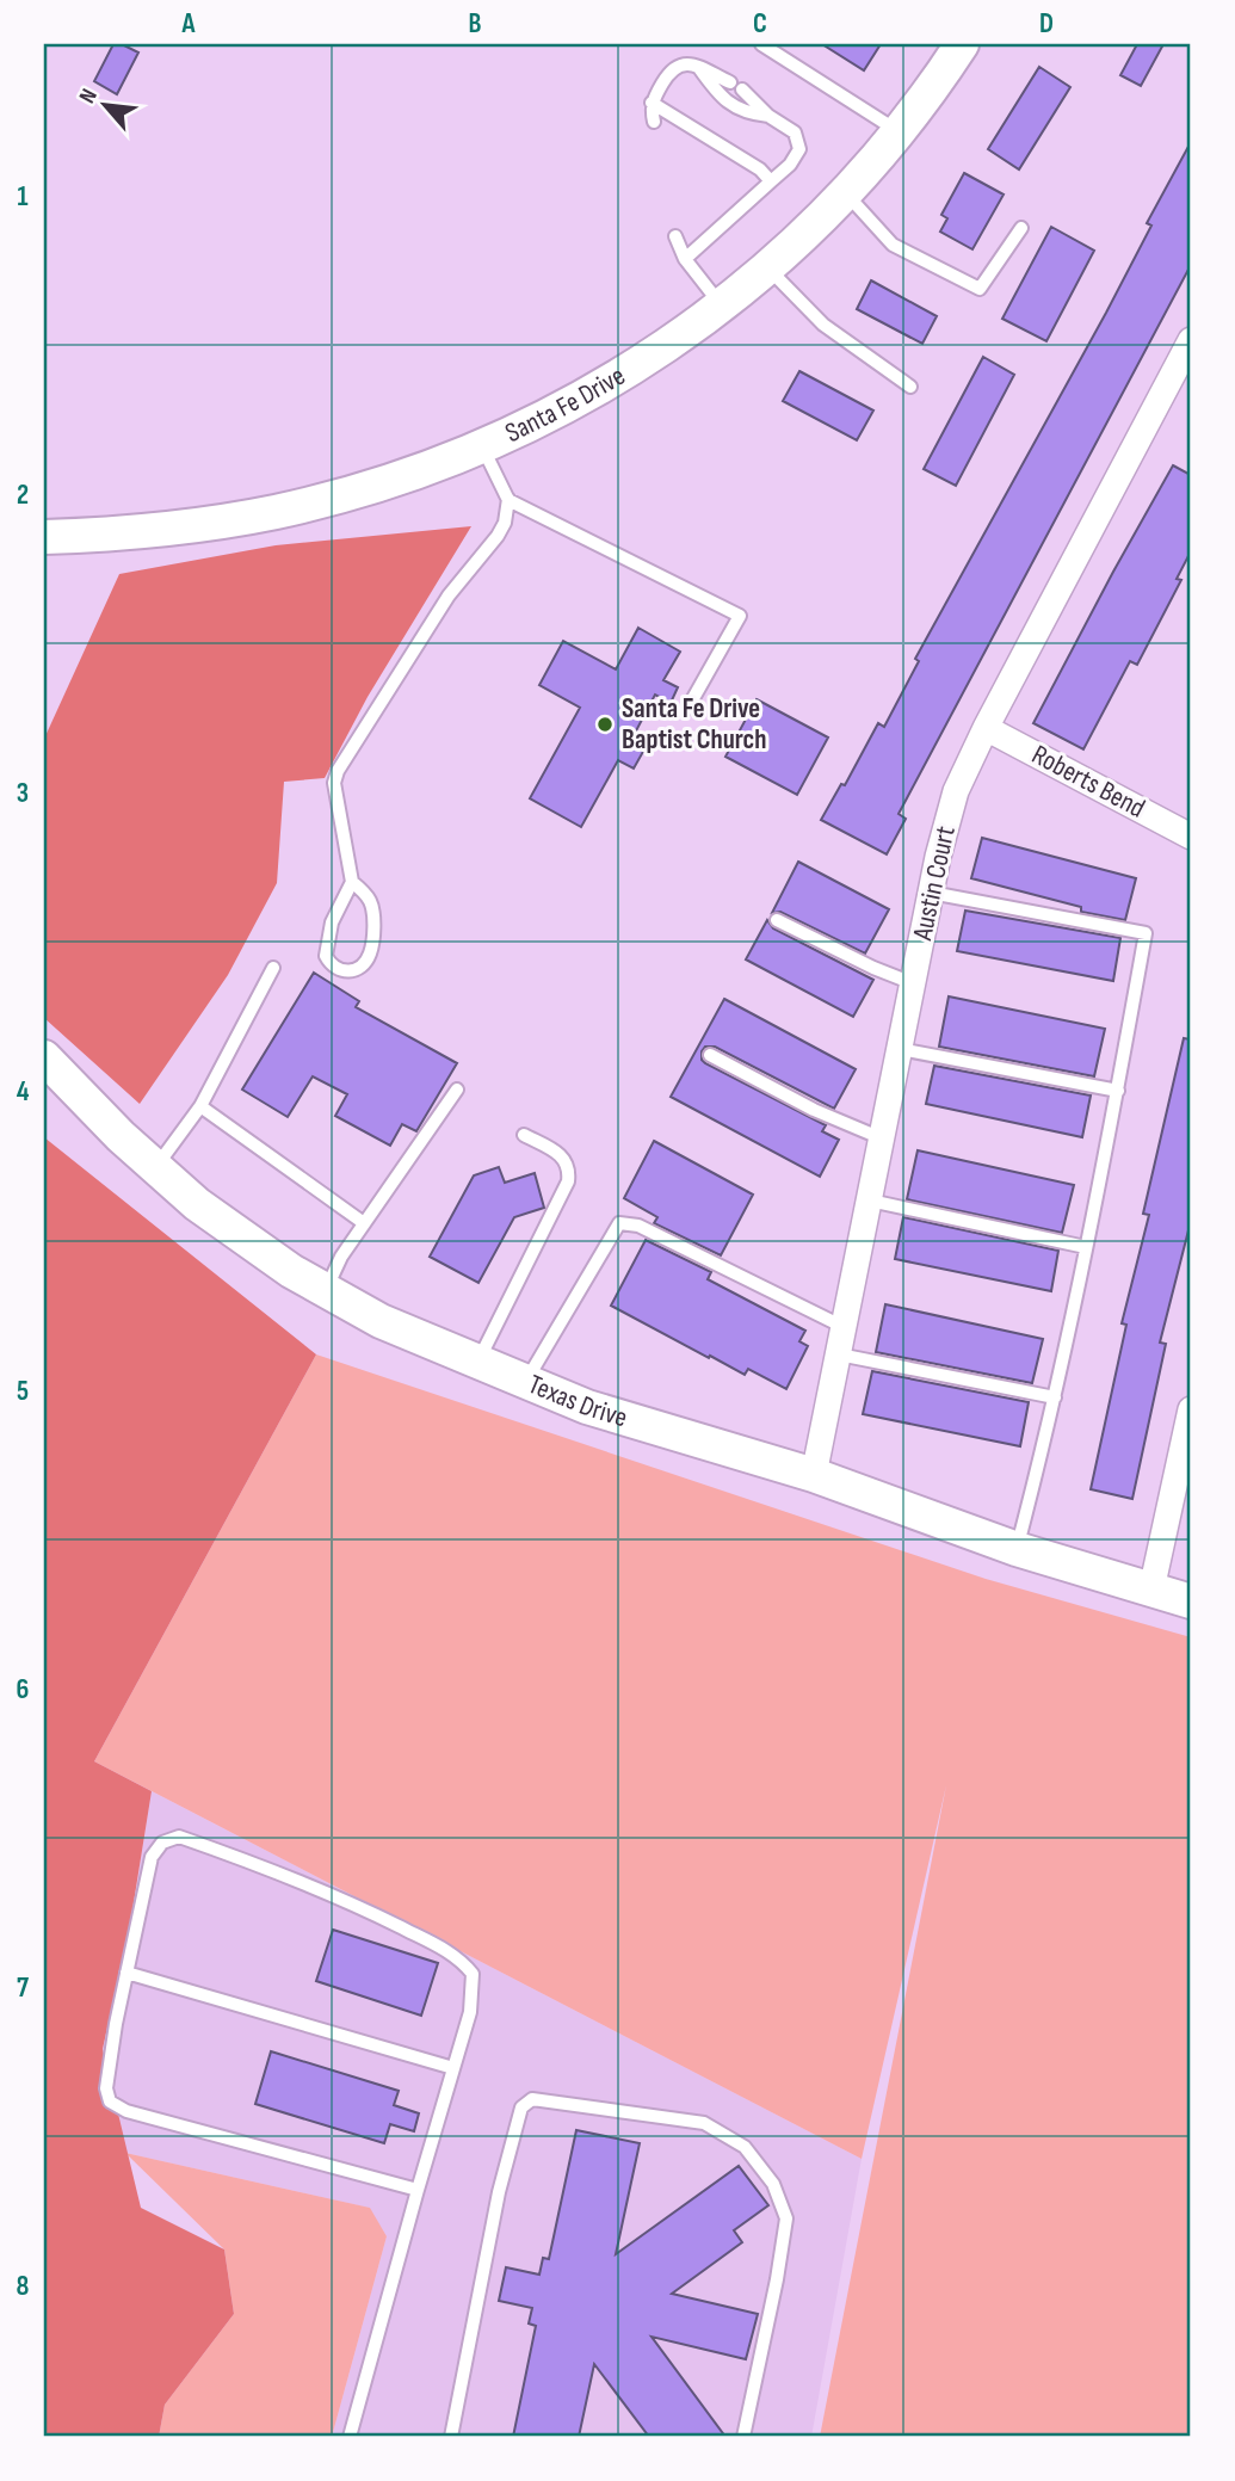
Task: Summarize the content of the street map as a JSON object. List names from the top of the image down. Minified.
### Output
{"streets":{"street":["Santa Fe Drive","Roberts Bend","Austin Court","Texas Drive"]},"crossings":[["Roberts Bend","Austin Court"],["Austin Court","Texas Drive"]],"places":["Santa Fe Drive Baptist Church"],"north":"top left","grid":{"columns":["A","B","C","D"],"rows":["1","2","3","4","5","6","7","8"]}}
